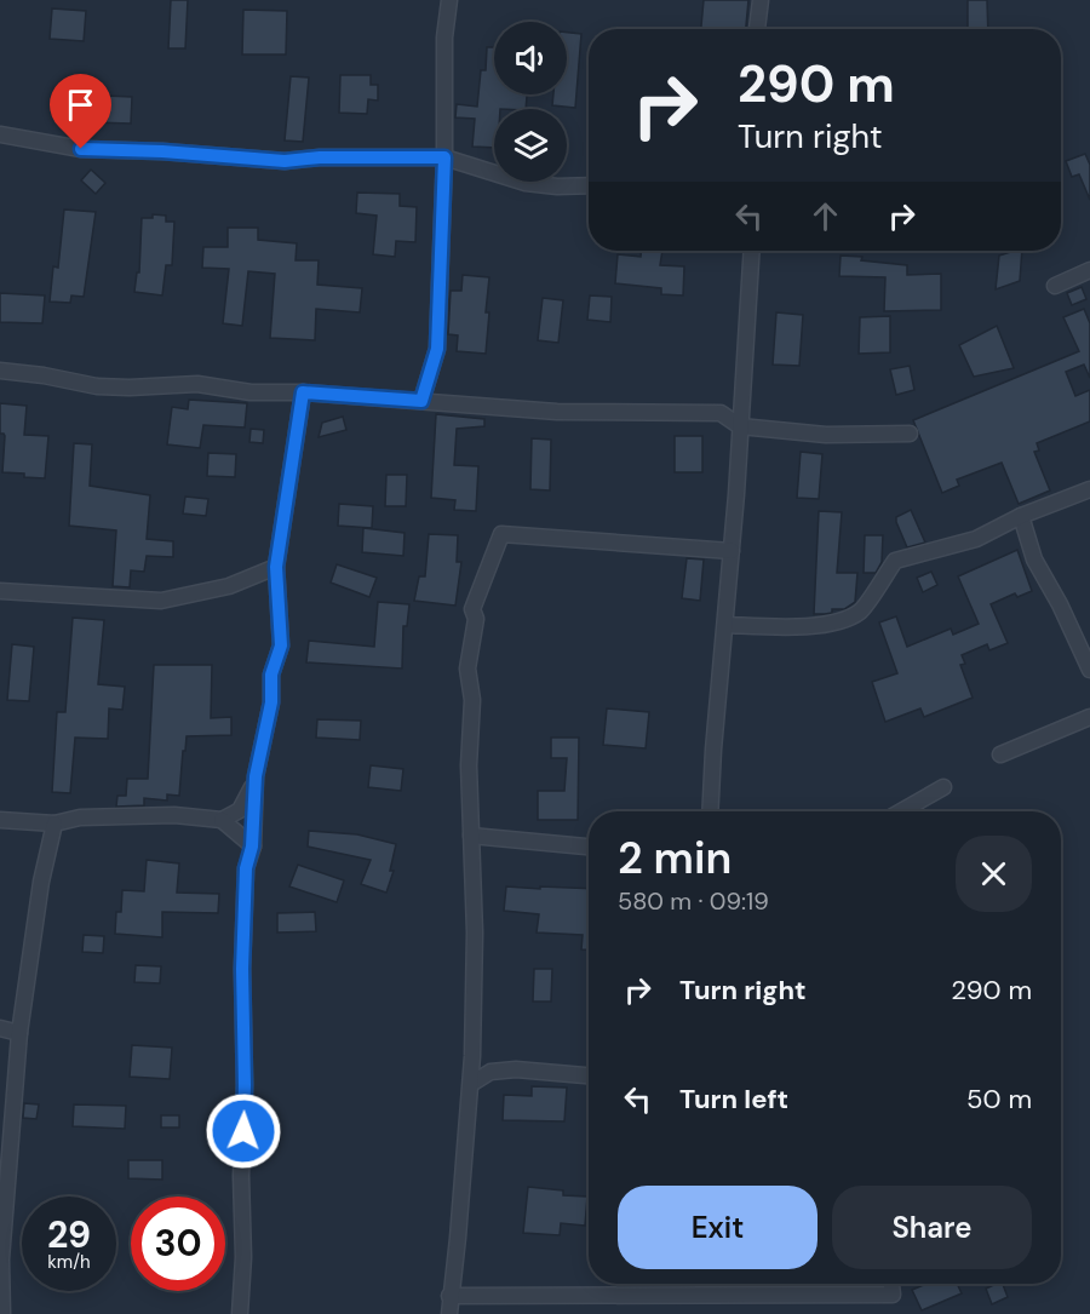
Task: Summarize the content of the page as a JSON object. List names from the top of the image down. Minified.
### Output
{"page":{"turn":["290 m","Turn right"],"heading":["2 min","580 m · 09:19"],"list":[{"name":"Turn right","value":"290 m"},{"name":"Turn left","value":"50 m"}],"buttons":["Exit","Share"],"speed":"29 km/h","limit":"30"}}
